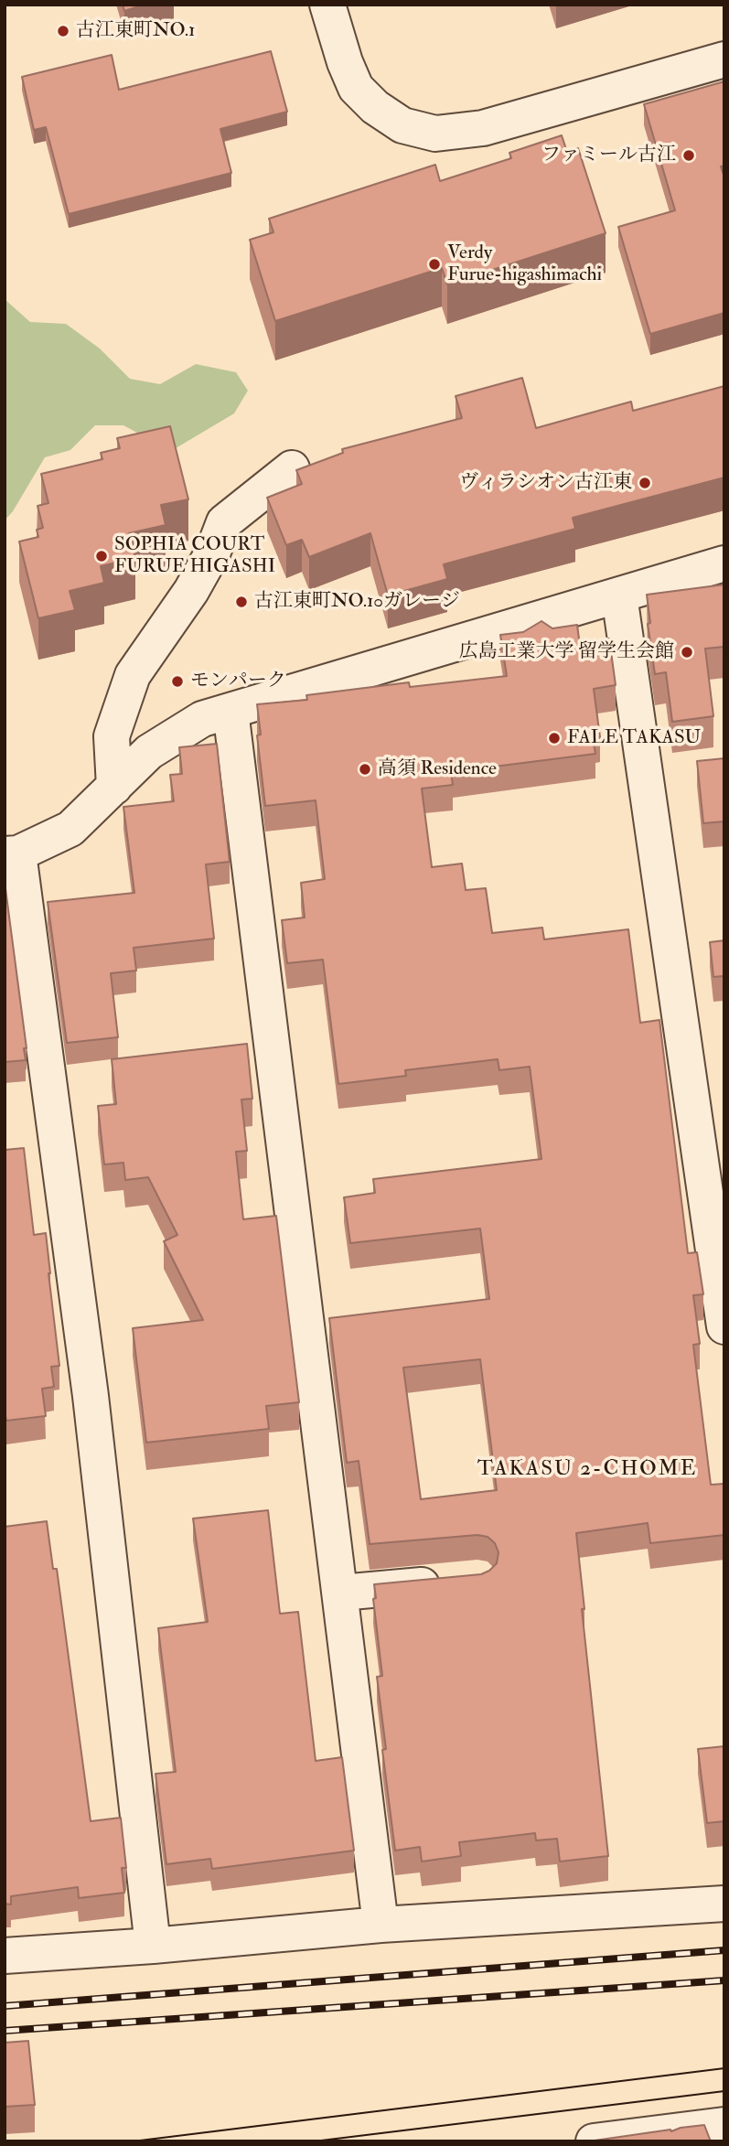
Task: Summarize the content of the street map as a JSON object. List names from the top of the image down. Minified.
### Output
{"districts":["TAKASU 2-CHOME"],"places":["古江東町NO.1","ファミール古江","Verdy Furue-higashimachi","ヴィラシオン古江東","SOPHIA COURT FURUE HIGASHI","古江東町NO.10ガレージ","広島工業大学 留学生会館","モンパーク","FALE TAKASU","高須 Residence"]}
